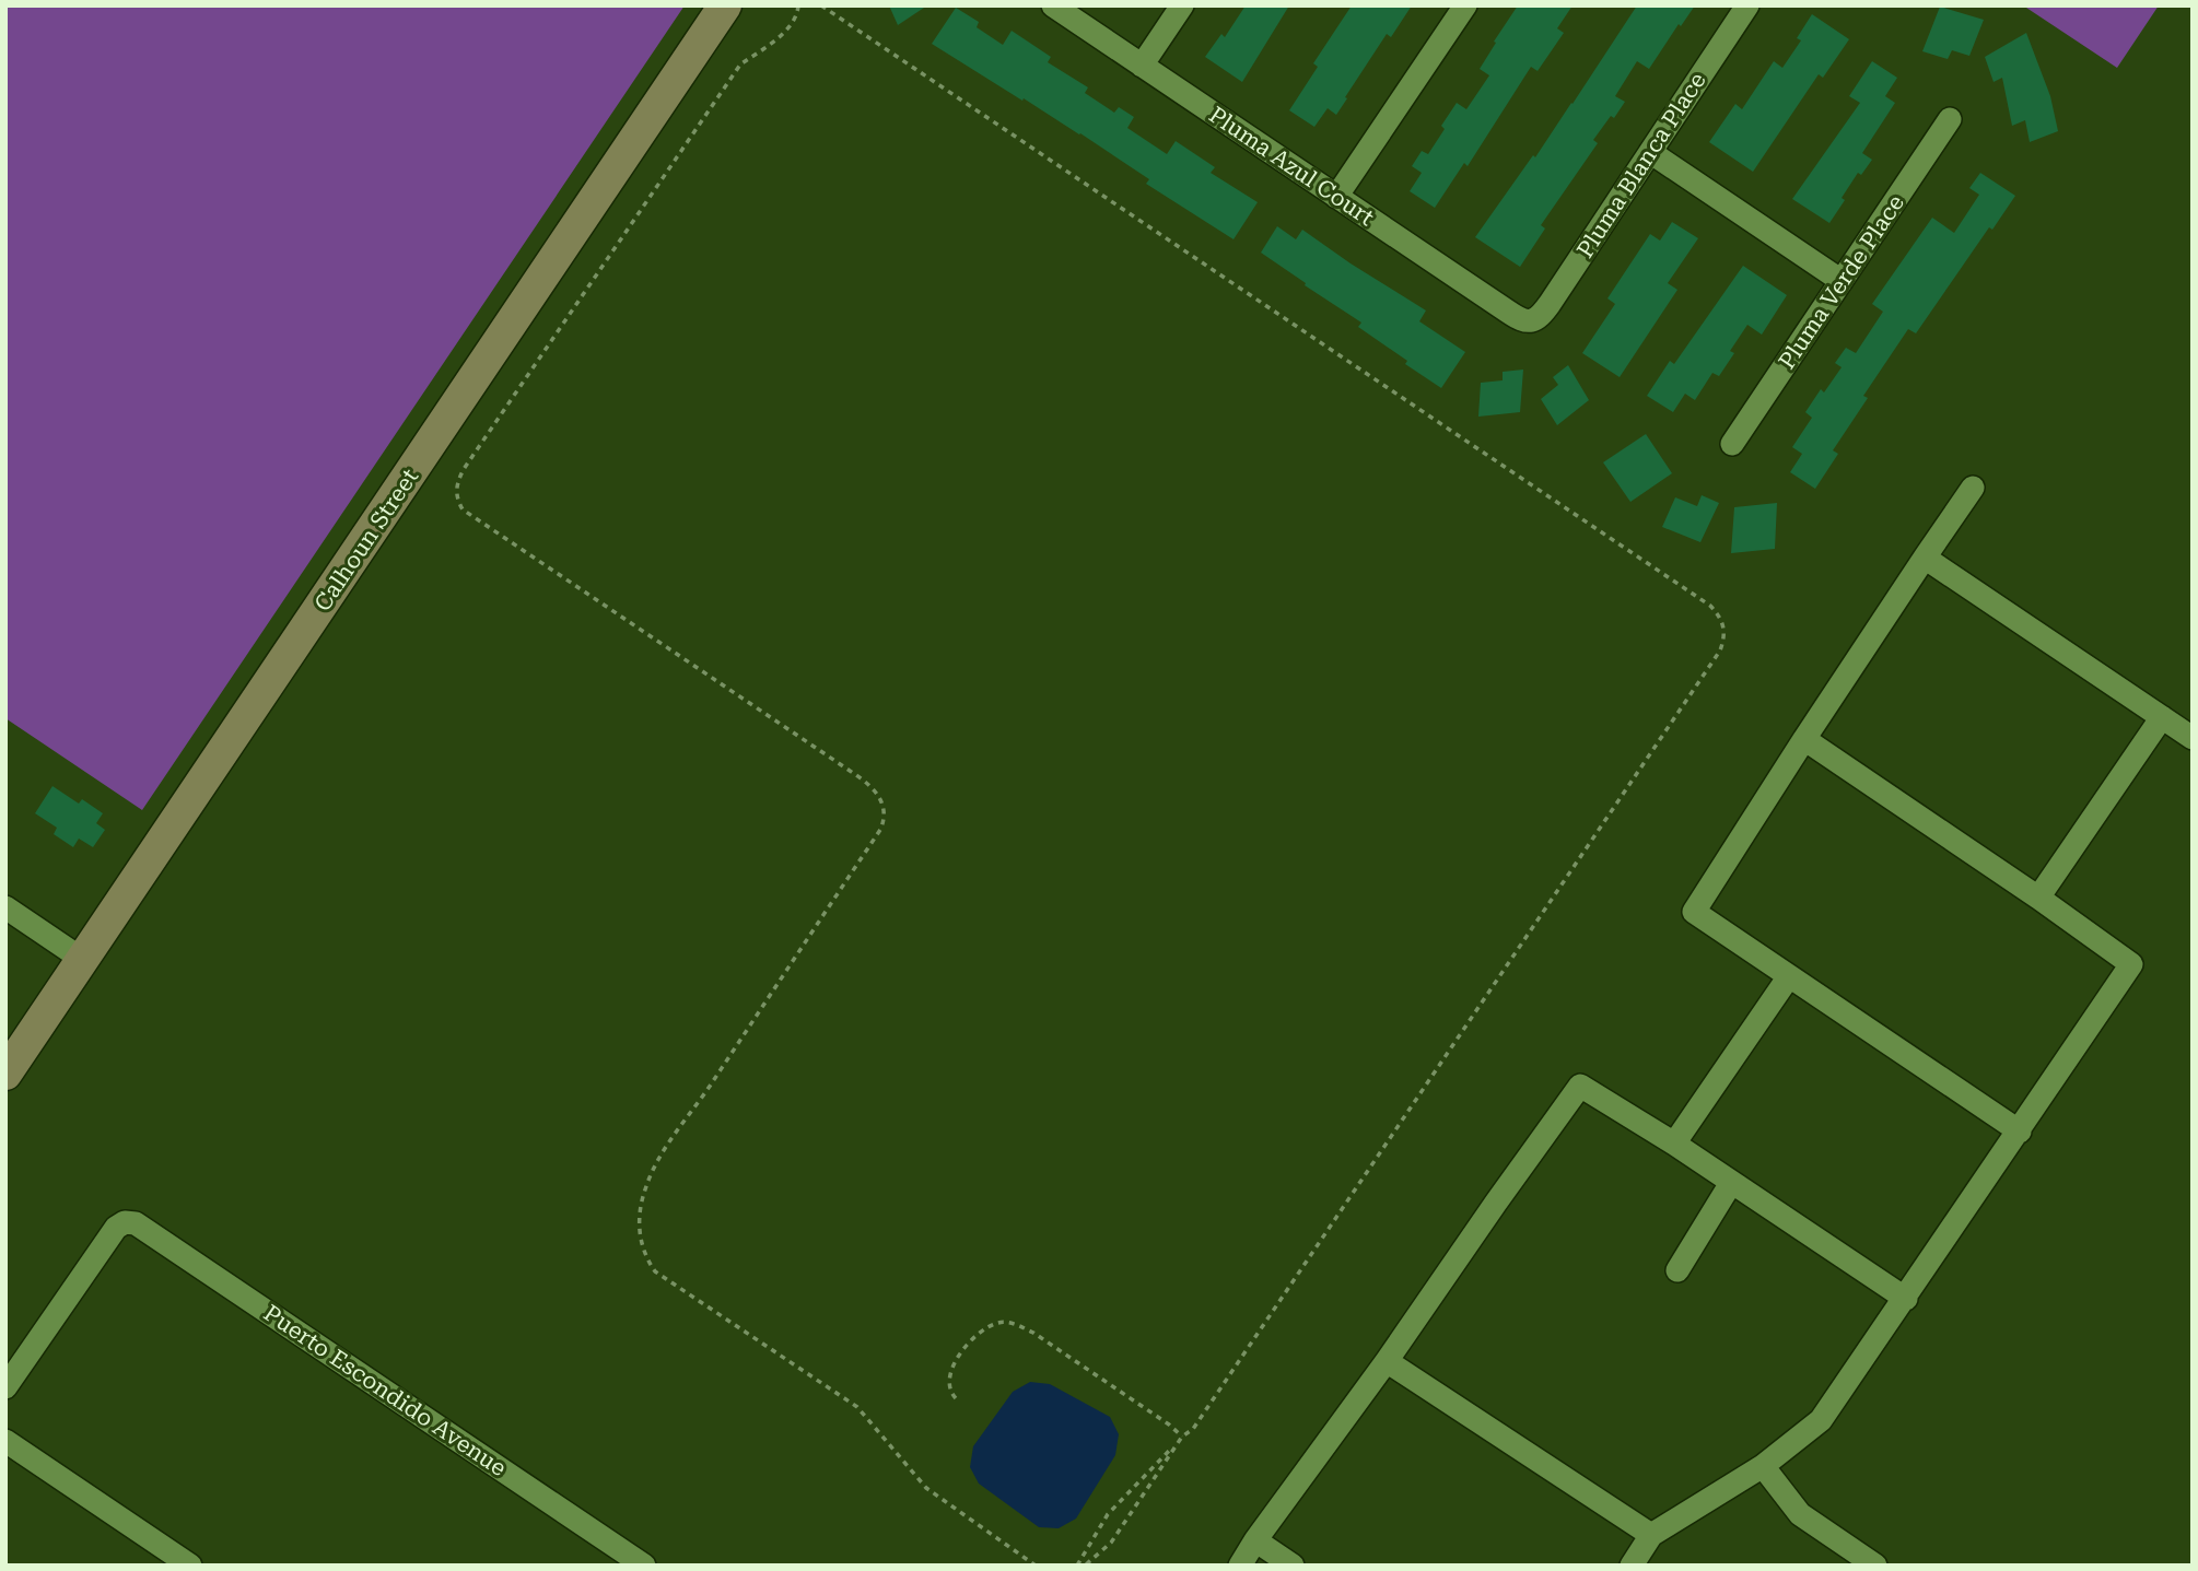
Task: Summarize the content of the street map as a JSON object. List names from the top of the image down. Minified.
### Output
{"streets":{"street":["Pluma Blanca Place","Pluma Azul Court","Pluma Verde Place","Calhoun Street","Puerto Escondido Avenue"]},"crossings":[["Pluma Blanca Place","Pluma Azul Court"]]}
